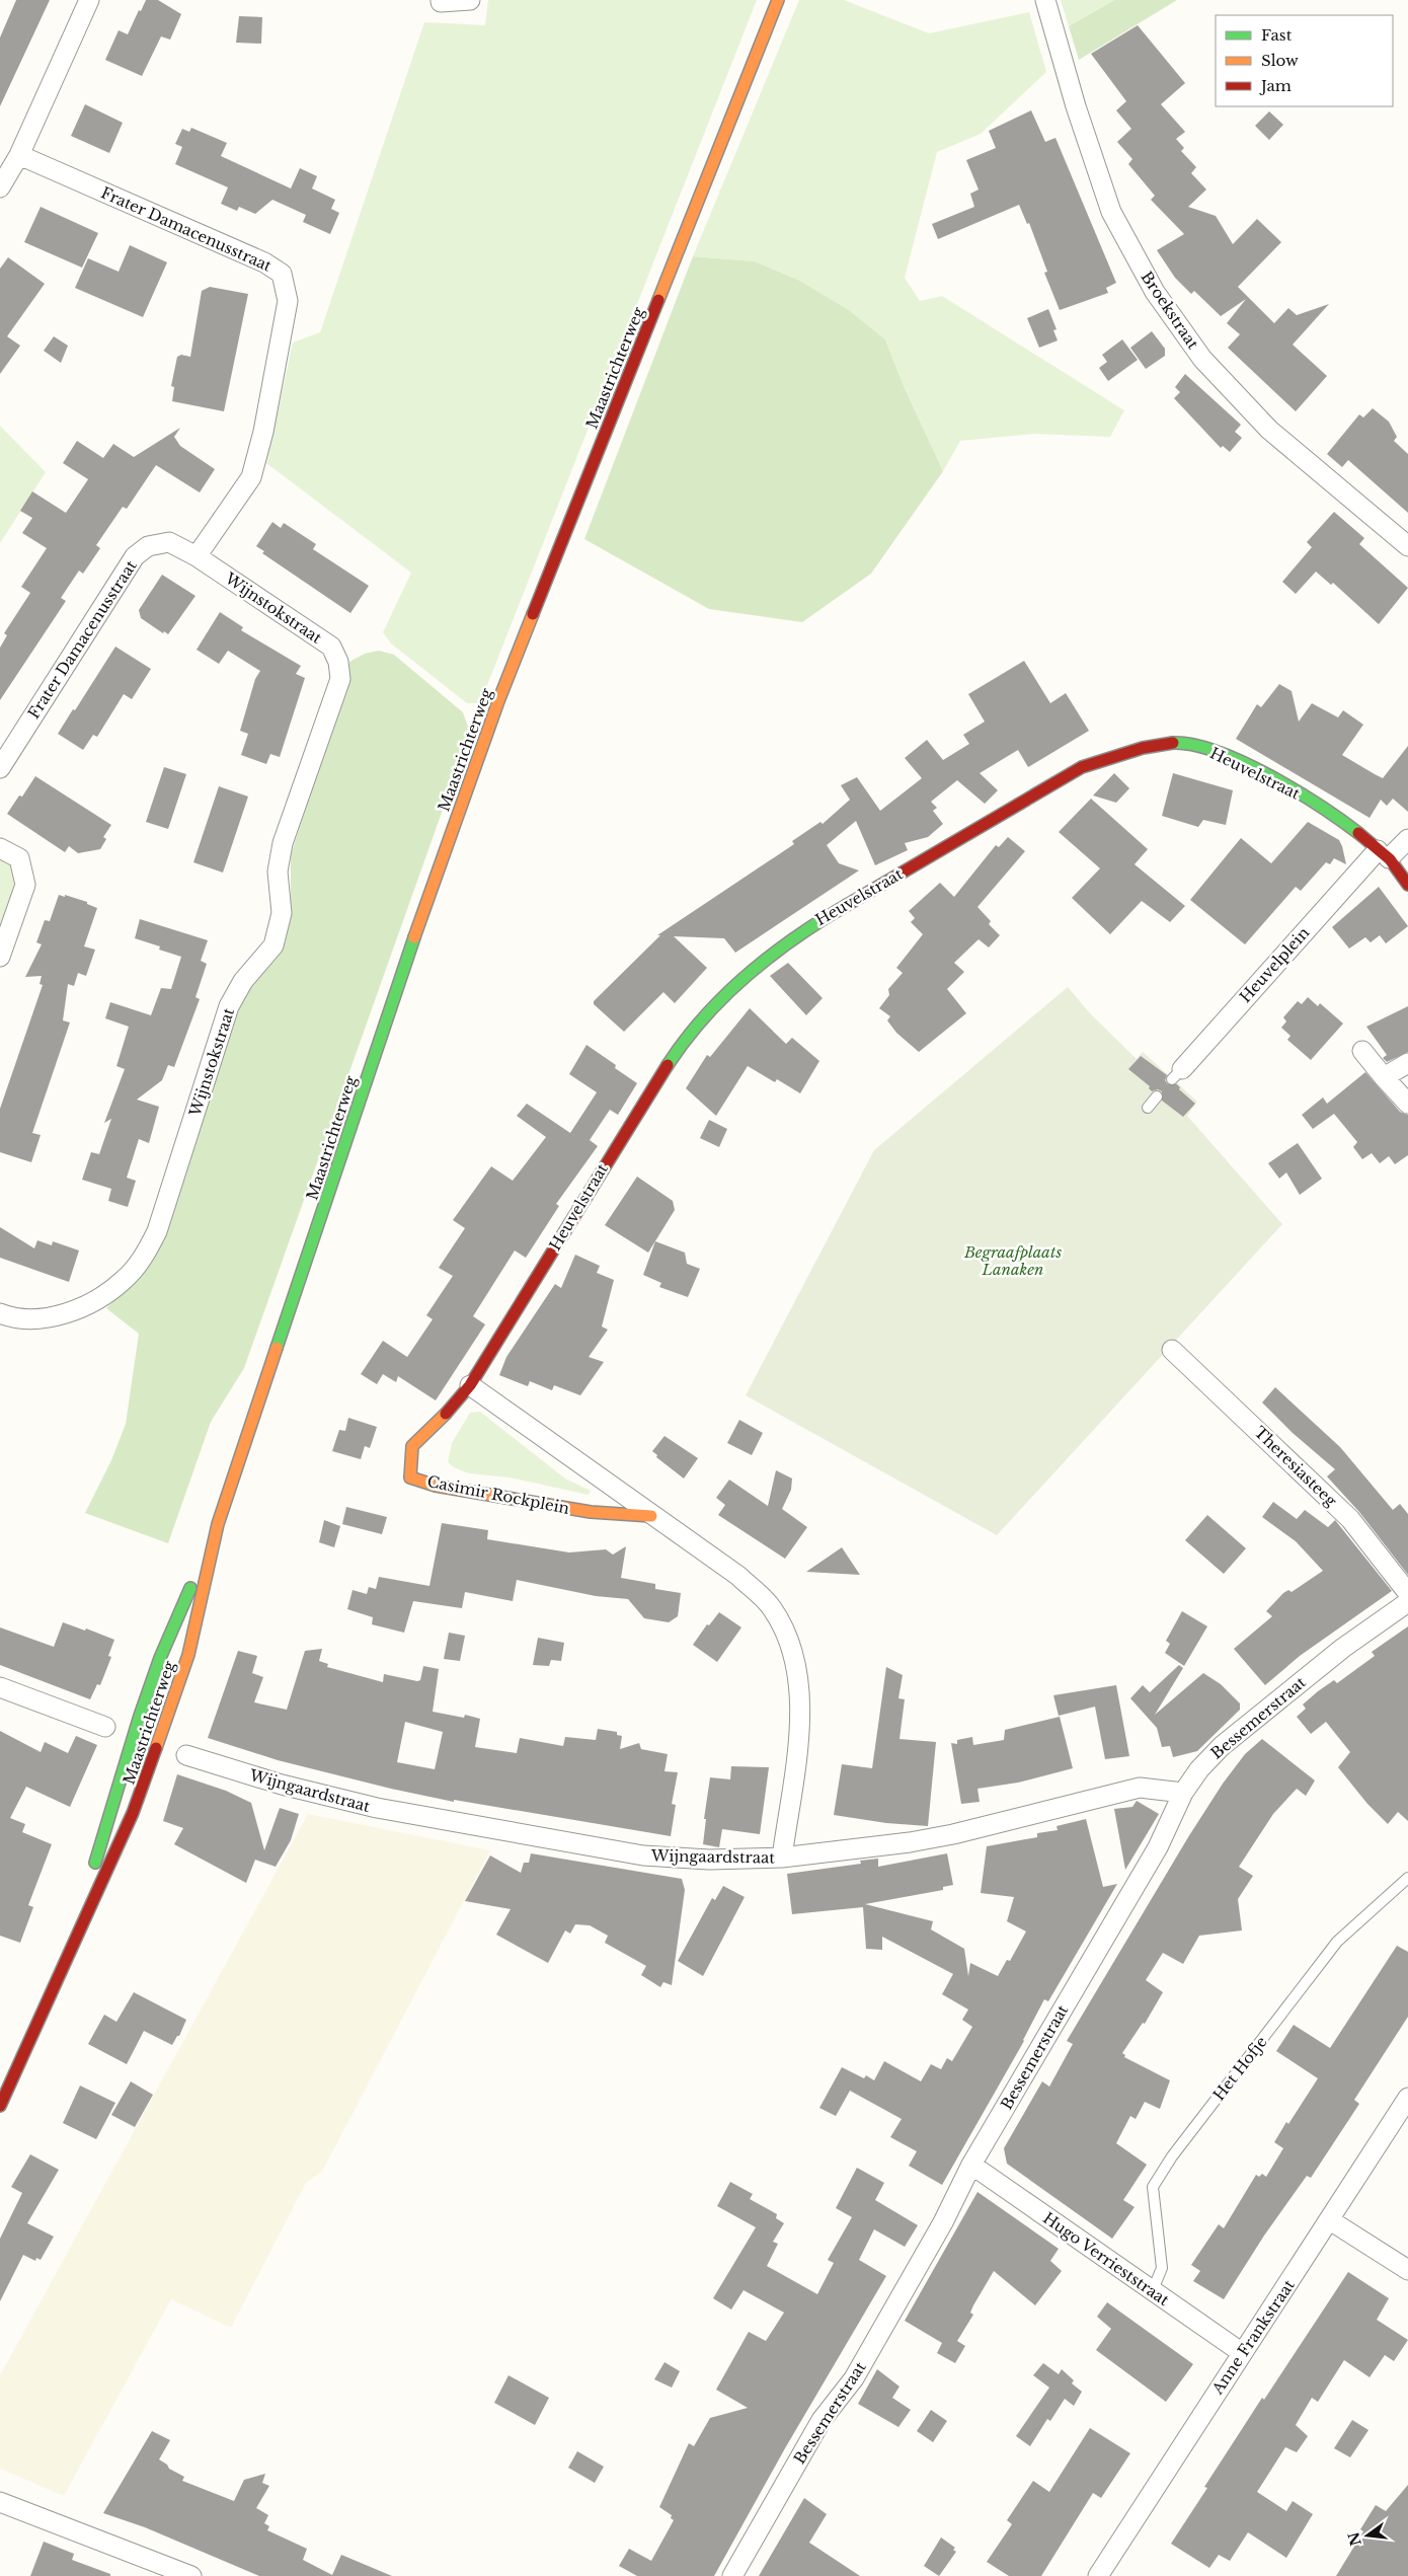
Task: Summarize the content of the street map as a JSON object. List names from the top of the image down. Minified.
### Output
{"streets":{"main road":["Maastrichterweg","Heuvelstraat","Casimir Rockplein"],"street":["Frater Damacenusstraat","Broekstraat","Wijnstokstraat","Heuvelplein","Theresiasteeg","Bessemerstraat","Wijngaardstraat","Hugo Verrieststraat","Anne Frankstraat"],"lane":["Het Hofje"]},"crossings":[["Frater Damacenusstraat","Wijnstokstraat"],["Heuvelstraat","Heuvelplein"],["Heuvelstraat","Casimir Rockplein"],["Bessemerstraat","Wijngaardstraat"],["Bessemerstraat","Hugo Verrieststraat"],["Het Hofje","Hugo Verrieststraat"],["Hugo Verrieststraat","Anne Frankstraat"]],"parks":["Begraafplaats Lanaken"],"legend":["Fast","Slow","Jam"],"north":"left"}
